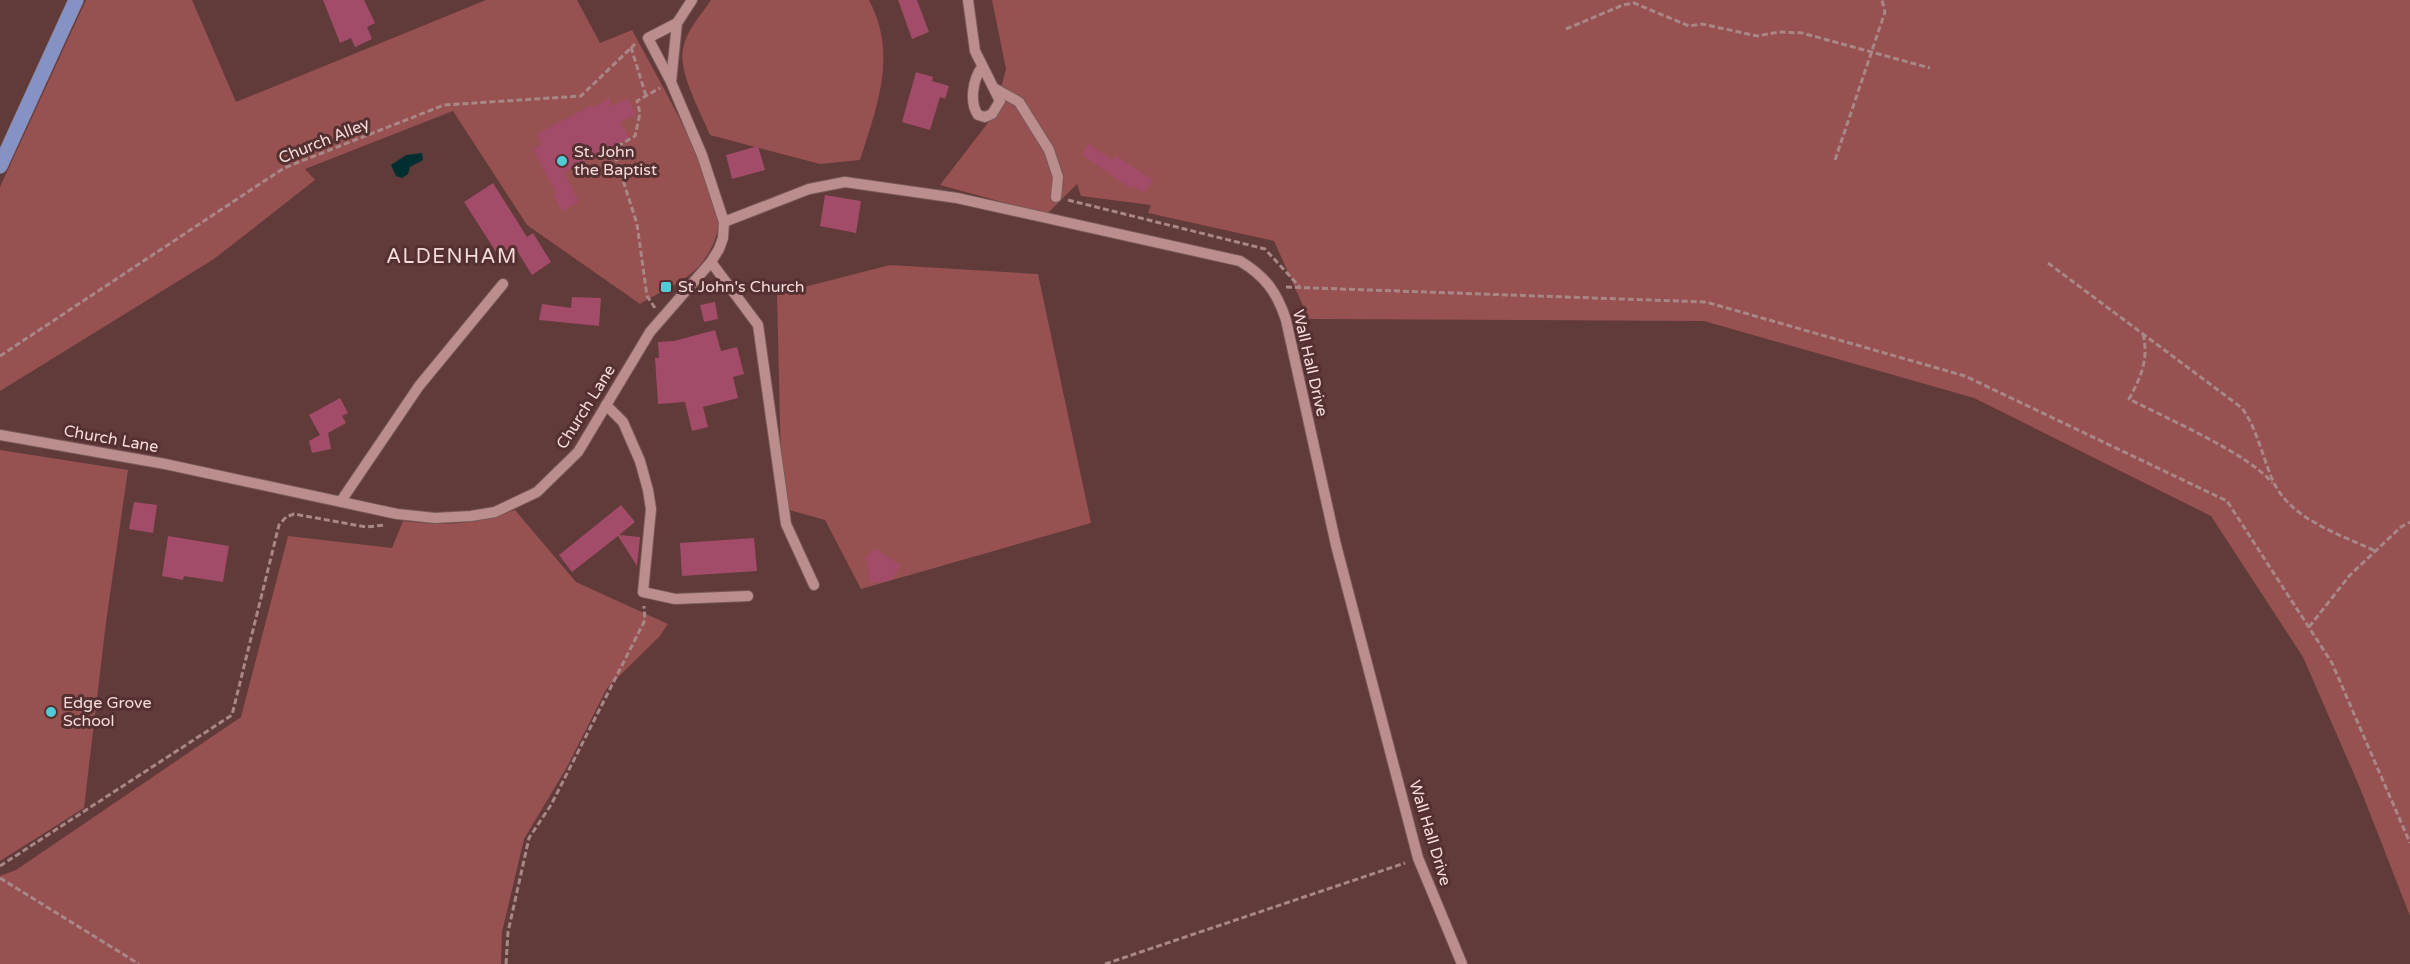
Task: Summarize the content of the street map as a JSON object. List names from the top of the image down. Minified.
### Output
{"streets":{"street":["Wall Hall Drive","Church Lane"],"path":["Church Alley"]},"crossings":[["Wall Hall Drive","Church Lane"]],"districts":["ALDENHAM"],"places":{"other":["St. John the Baptist","Edge Grove School"],"transit":["St John's Church"]}}
